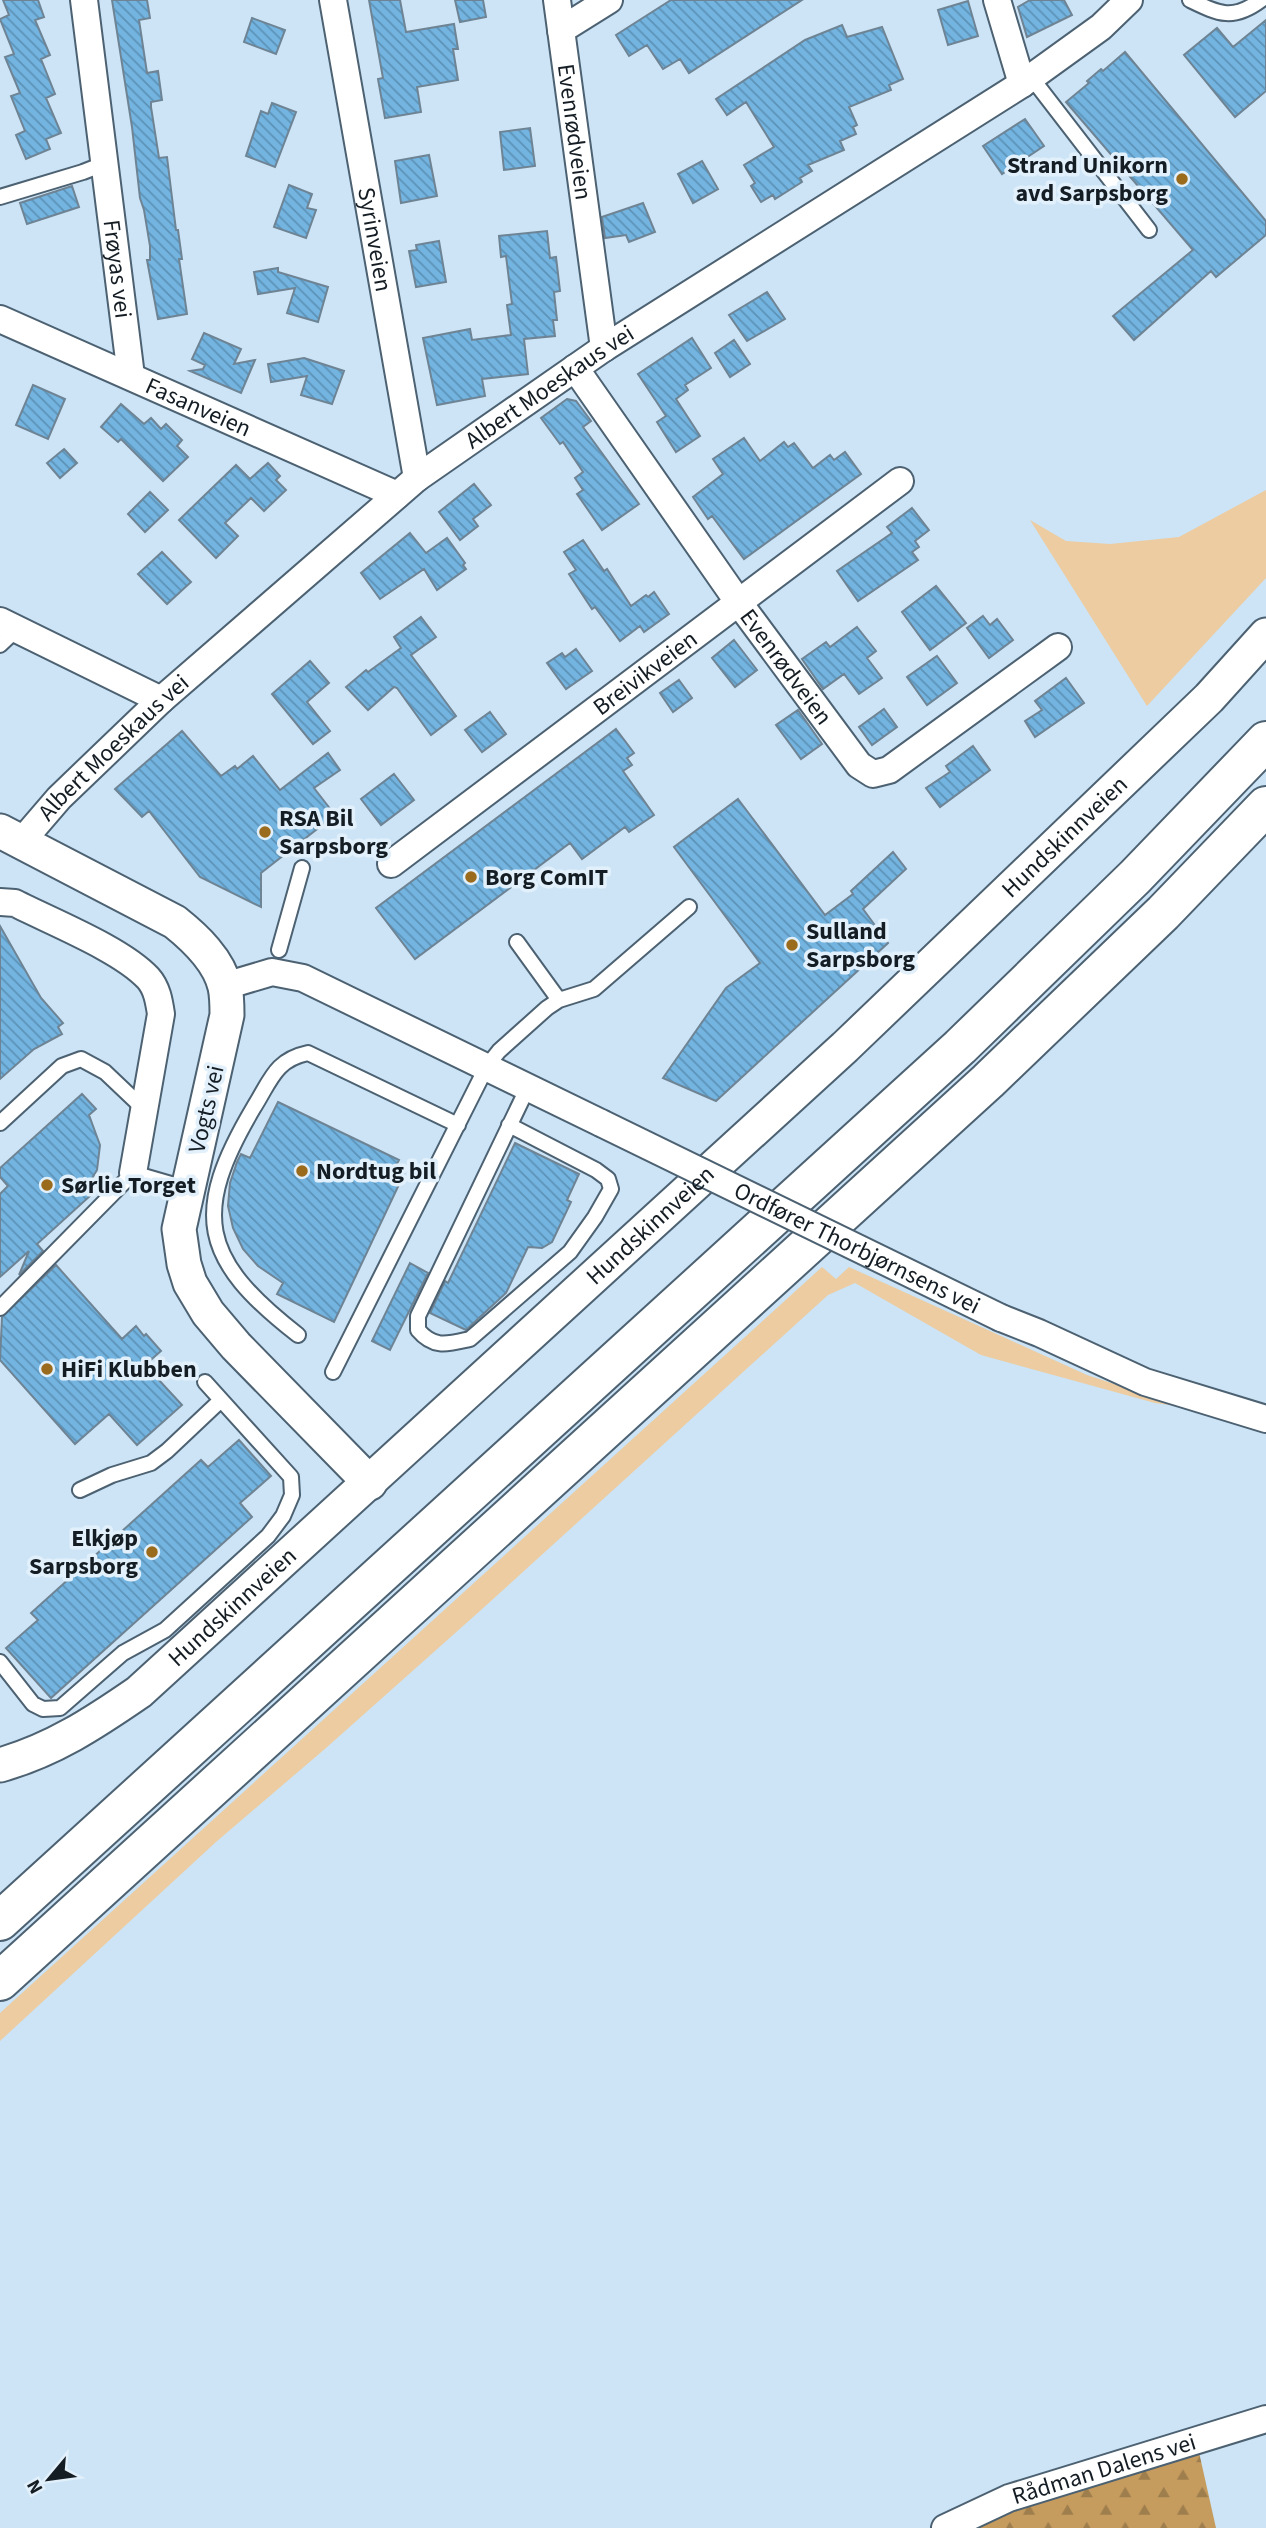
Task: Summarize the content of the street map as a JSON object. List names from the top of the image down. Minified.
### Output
{"streets":{"street":["Evenrødveien","Syrinveien","Frøyas vei","Albert Moeskaus vei","Fasanveien","Breivikveien","Hundskinnveien","Vogts vei","Ordfører Thorbjørnsens vei","Rådman Dalens vei"]},"crossings":[["Evenrødveien","Albert Moeskaus vei"],["Evenrødveien","Breivikveien"],["Syrinveien","Albert Moeskaus vei"],["Syrinveien","Fasanveien"],["Frøyas vei","Fasanveien"],["Albert Moeskaus vei","Fasanveien"],["Albert Moeskaus vei","Vogts vei"],["Hundskinnveien","Vogts vei"],["Vogts vei","Ordfører Thorbjørnsens vei"]],"places":["Strand Unikorn avd Sarpsborg","RSA Bil Sarpsborg","Borg ComIT","Sulland Sarpsborg","Nordtug bil","Sørlie Torget","HiFi Klubben","Elkjøp Sarpsborg"],"north":"bottom left"}
